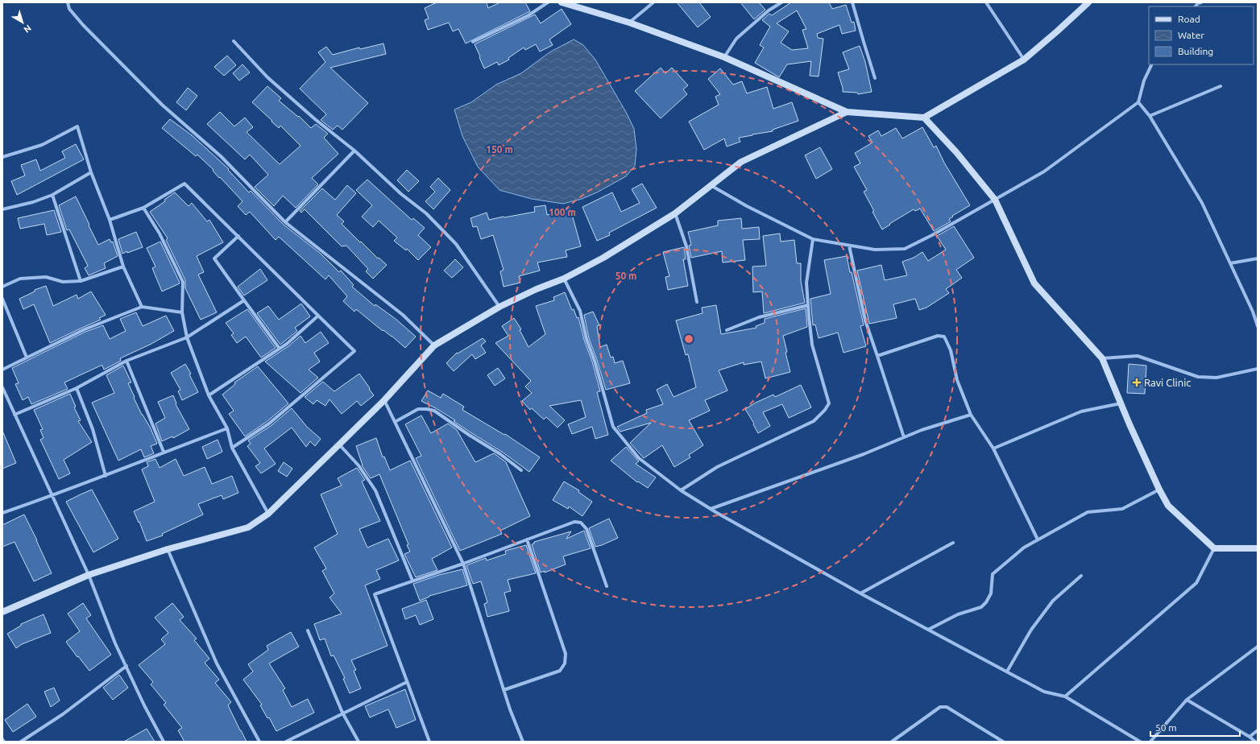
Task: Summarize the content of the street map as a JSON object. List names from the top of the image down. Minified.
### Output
{"places":{"health":["Ravi Clinic"]},"legend":["Road","Water","Building"],"scale_bar":"50 m","north":"bottom right","rings":["150 m","100 m","50 m"]}
